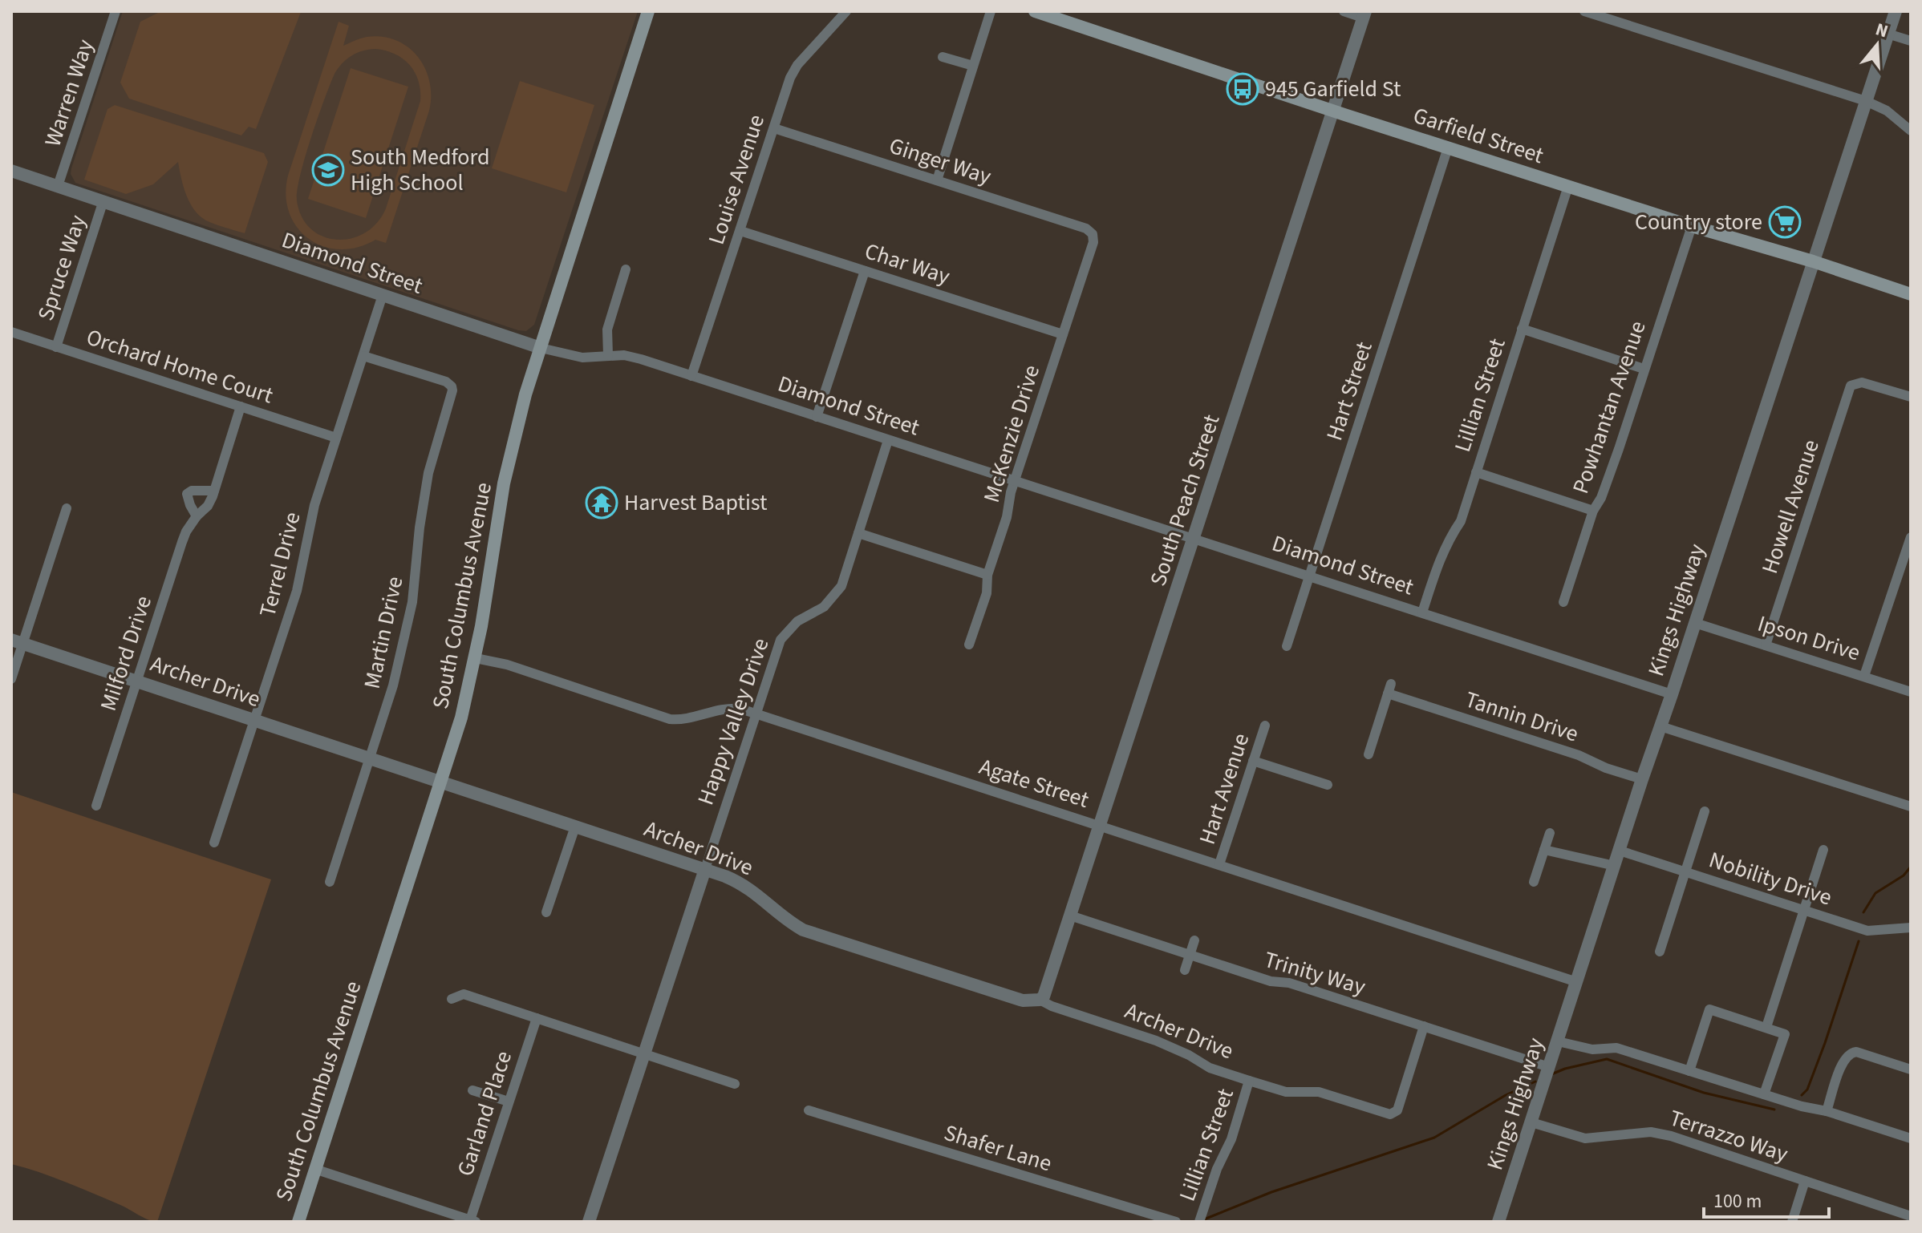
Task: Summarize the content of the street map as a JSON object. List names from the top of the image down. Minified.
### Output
{"streets":{"main road":["Garfield Street","South Columbus Avenue"],"street":["Warren Way","Ginger Way","Louise Avenue","Diamond Street","Char Way","Spruce Way","Orchard Home Court","Hart Street","Lillian Street","Powhantan Avenue","McKenzie Drive","South Peach Street","Howell Avenue","Terrel Drive","Kings Highway","Martin Drive","Ipson Drive","Milford Drive","Archer Drive","Tannin Drive","Happy Valley Drive","Agate Street","Hart Avenue","Nobility Drive","Trinity Way","Garland Place","Terrazzo Way","Shafer Lane"]},"crossings":[["Warren Way","Diamond Street"],["Garfield Street","Hart Street"],["Garfield Street","Lillian Street"],["Garfield Street","Powhantan Avenue"],["Garfield Street","South Peach Street"],["Garfield Street","Kings Highway"],["Ginger Way","Louise Avenue"],["Ginger Way","McKenzie Drive"],["Louise Avenue","Diamond Street"],["Louise Avenue","Char Way"],["Diamond Street","Spruce Way"],["Diamond Street","Hart Street"],["Diamond Street","Lillian Street"],["Diamond Street","McKenzie Drive"],["Diamond Street","South Peach Street"],["Diamond Street","Terrel Drive"],["Diamond Street","South Columbus Avenue"],["Diamond Street","Kings Highway"],["Diamond Street","Happy Valley Drive"],["Char Way","McKenzie Drive"],["Spruce Way","Orchard Home Court"],["Orchard Home Court","Terrel Drive"],["Orchard Home Court","Milford Drive"],["Lillian Street","Archer Drive"],["South Peach Street","Archer Drive"],["South Peach Street","Agate Street"],["South Peach Street","Trinity Way"],["Howell Avenue","Ipson Drive"],["Terrel Drive","Martin Drive"],["Terrel Drive","Archer Drive"],["South Columbus Avenue","Archer Drive"],["South Columbus Avenue","Agate Street"],["Kings Highway","Ipson Drive"],["Kings Highway","Tannin Drive"],["Kings Highway","Agate Street"],["Kings Highway","Nobility Drive"],["Kings Highway","Trinity Way"],["Kings Highway","Terrazzo Way"],["Martin Drive","Archer Drive"],["Milford Drive","Archer Drive"],["Archer Drive","Happy Valley Drive"],["Archer Drive","Trinity Way"],["Happy Valley Drive","Agate Street"],["Agate Street","Hart Avenue"]],"places":{"bus stop":["945 Garfield St"],"school or university":["South Medford High School"],"supermarket":["Country store"],"temple":["Harvest Baptist"]},"scale_bar":"100 m","north":"top"}
